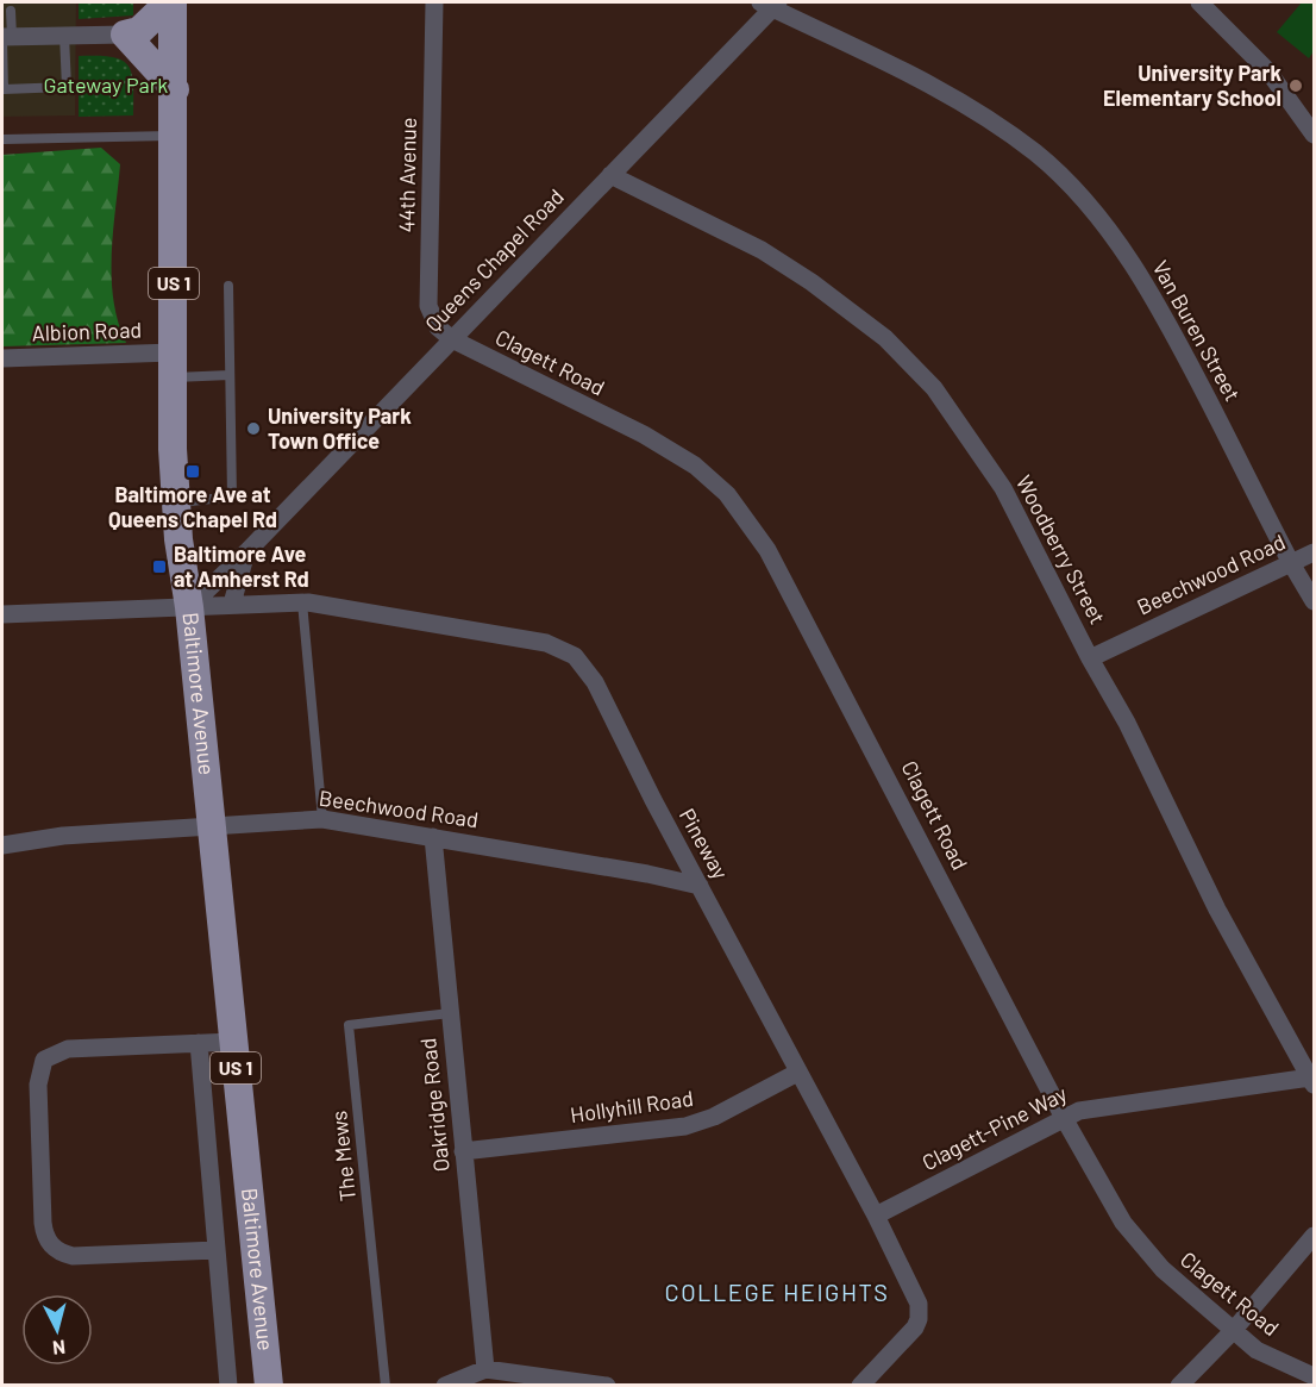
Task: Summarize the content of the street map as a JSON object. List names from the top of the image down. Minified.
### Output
{"streets":{"main road":["US 1","Baltimore Avenue"],"street":["44th Avenue","Queens Chapel Road","Van Buren Street","Albion Road","Clagett Road","Woodberry Street","Beechwood Road","Pineway","Oakridge Road","Hollyhill Road","Clagett-Pine Way"],"lane":["The Mews"]},"crossings":[["44th Avenue","Queens Chapel Road"],["44th Avenue","Clagett Road"],["Queens Chapel Road","Van Buren Street"],["Queens Chapel Road","Clagett Road"],["Queens Chapel Road","Woodberry Street"],["Queens Chapel Road","Baltimore Avenue"],["Queens Chapel Road","Pineway"],["Van Buren Street","Beechwood Road"],["Albion Road","Baltimore Avenue"],["Clagett Road","Clagett-Pine Way"],["Woodberry Street","Beechwood Road"],["Woodberry Street","Clagett-Pine Way"],["Beechwood Road","Baltimore Avenue"],["Beechwood Road","Pineway"],["Beechwood Road","Oakridge Road"],["Baltimore Avenue","Pineway"],["Pineway","Hollyhill Road"],["Pineway","Clagett-Pine Way"],["Oakridge Road","Hollyhill Road"],["Oakridge Road","The Mews"]],"districts":["COLLEGE HEIGHTS"],"parks":["Gateway Park"],"places":{"other":["University Park Elementary School","University Park Town Office"],"transit":["Baltimore Ave at Queens Chapel Rd","Baltimore Ave at Amherst Rd"]},"north":"bottom"}
